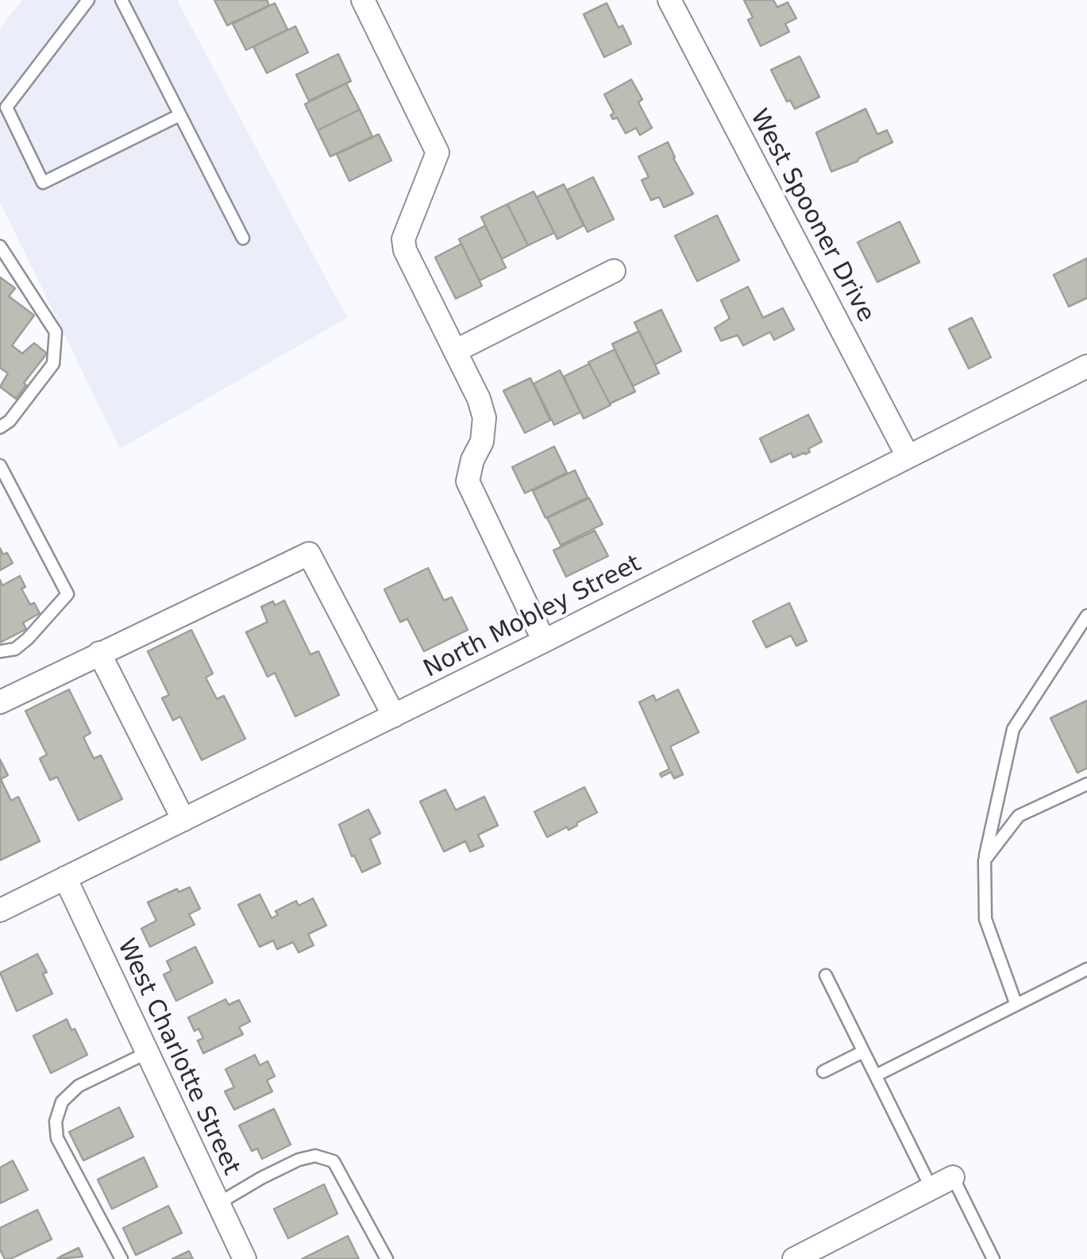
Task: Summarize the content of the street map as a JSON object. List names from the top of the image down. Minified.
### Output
{"streets":{"street":["West Spooner Drive","North Mobley Street","West Charlotte Street"]},"crossings":[["West Spooner Drive","North Mobley Street"],["North Mobley Street","West Charlotte Street"]]}
